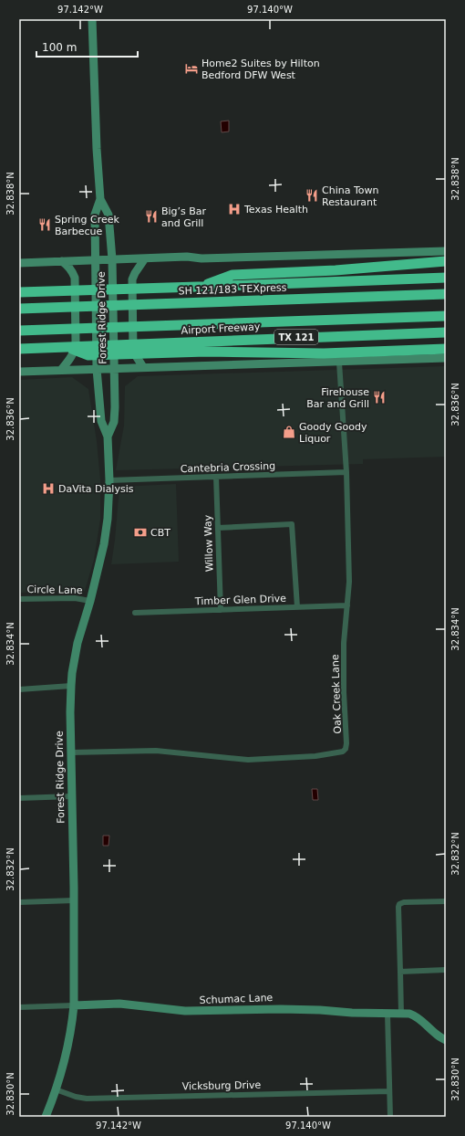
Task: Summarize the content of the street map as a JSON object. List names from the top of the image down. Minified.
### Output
{"streets":{"highway":["SH 121/183 TEXpress","Airport Freeway","TX 121"],"main road":["Forest Ridge Drive","Schumac Lane"],"street":["Cantebria Crossing","Willow Way","Circle Lane","Timber Glen Drive","Oak Creek Lane","Vicksburg Drive"]},"crossings":[["Forest Ridge Drive","Cantebria Crossing"],["Forest Ridge Drive","Circle Lane"],["Forest Ridge Drive","Oak Creek Lane"],["Forest Ridge Drive","Schumac Lane"],["Forest Ridge Drive","Vicksburg Drive"],["Cantebria Crossing","Willow Way"],["Cantebria Crossing","Oak Creek Lane"],["Willow Way","Timber Glen Drive"],["Timber Glen Drive","Oak Creek Lane"]],"places":{"hotel":["Home2 Suites by Hilton Bedford DFW West"],"restaurant":["China Town Restaurant","Big’s Bar and Grill","Spring Creek Barbecue","Firehouse Bar and Grill"],"hospital":["Texas Health","DaVita Dialysis"],"shop":["Goody Goody Liquor"],"bank":["CBT"]},"scale_bar":"100 m","coordinates":["97.142°W","97.140°W","32.838°N","32.836°N","32.834°N","32.832°N","32.830°N"]}
